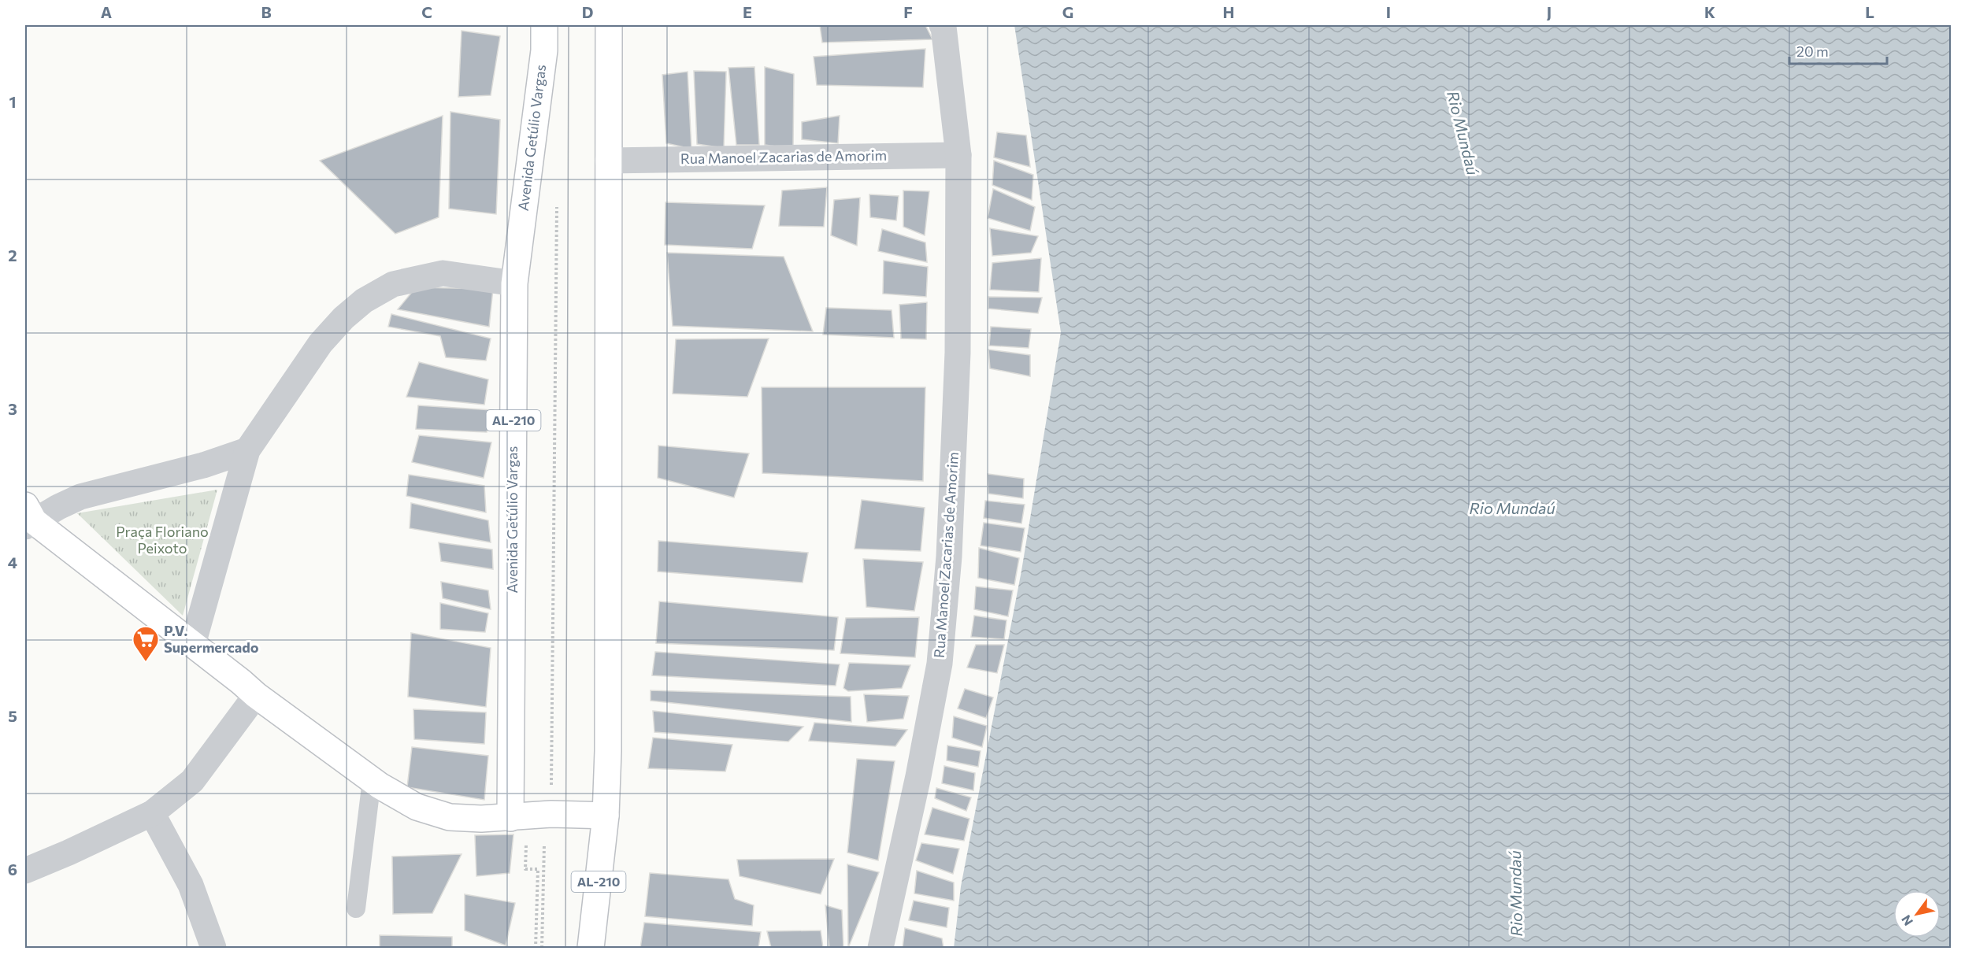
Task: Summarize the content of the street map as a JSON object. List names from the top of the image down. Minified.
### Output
{"streets":{"main road":["Avenida Getúlio Vargas","AL-210"],"street":["Rua Manoel Zacarias de Amorim"]},"crossings":[["Rua Manoel Zacarias de Amorim","AL-210"]],"water":["Rio Mundaú"],"parks":["Praça Floriano Peixoto"],"places":{"supermarket":["P.V. Supermercado"]},"scale_bar":"20 m","north":"bottom left","grid":{"columns":["A","B","C","D","E","F","G","H","I","J","K","L"],"rows":["1","2","3","4","5","6"]}}
